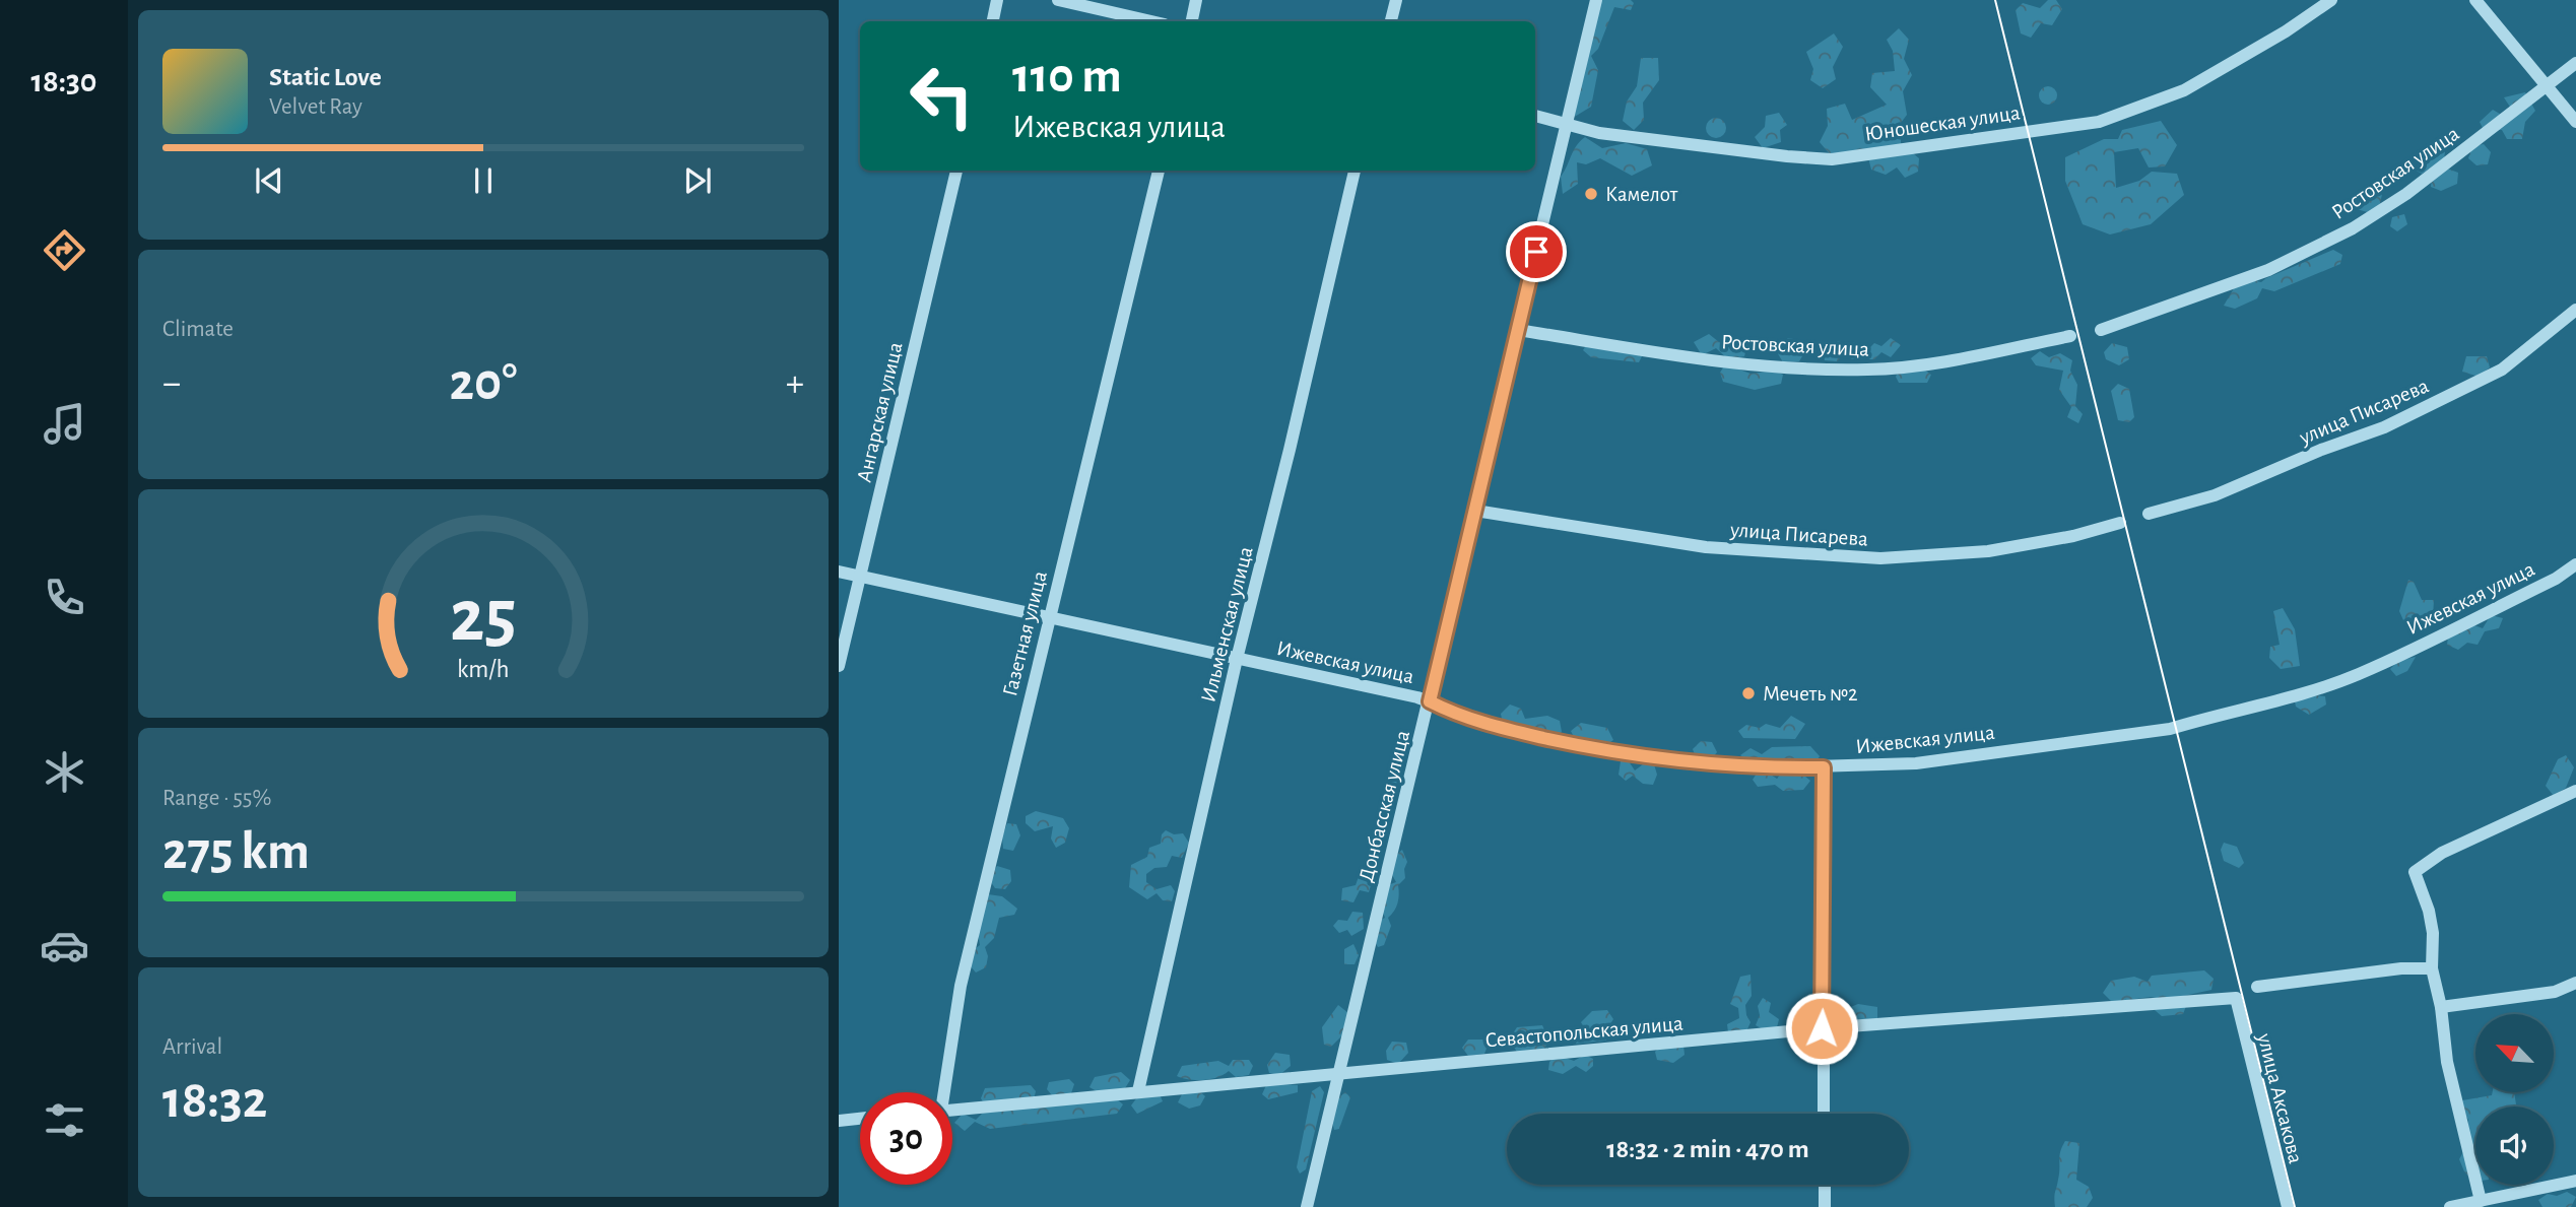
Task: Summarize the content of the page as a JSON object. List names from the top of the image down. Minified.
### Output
{"streets":{"street":["Юношеская улица","Ростовская улица","улица Писарева","Ангарская улица","Ижевская улица","Ильменская улица","Газетная улица","Донбасская улица","Севастопольская улица","улица Аксакова"]},"crossings":[["Юношеская улица","Донбасская улица"],["Ростовская улица","Донбасская улица"],["улица Писарева","Донбасская улица"],["Ангарская улица","Ижевская улица"],["Ижевская улица","Ильменская улица"],["Ижевская улица","Газетная улица"],["Ижевская улица","Донбасская улица"],["Ильменская улица","Севастопольская улица"],["Донбасская улица","Севастопольская улица"],["Севастопольская улица","улица Аксакова"]],"places":["Камелот","Мечеть №2"],"north":"top left","page":{"tabs":"18:30","turn":["110 m","Ижевская улица"],"song":["Static Love","Velvet Ray"],"tile":["Climate",["Range · 55%","275 km"],["Arrival","18:32"]],"heat":["−","20°","+"],"limit":"30","trip":"18:32 · 2 min · 470 m","gauge":["25","km/h"]}}
